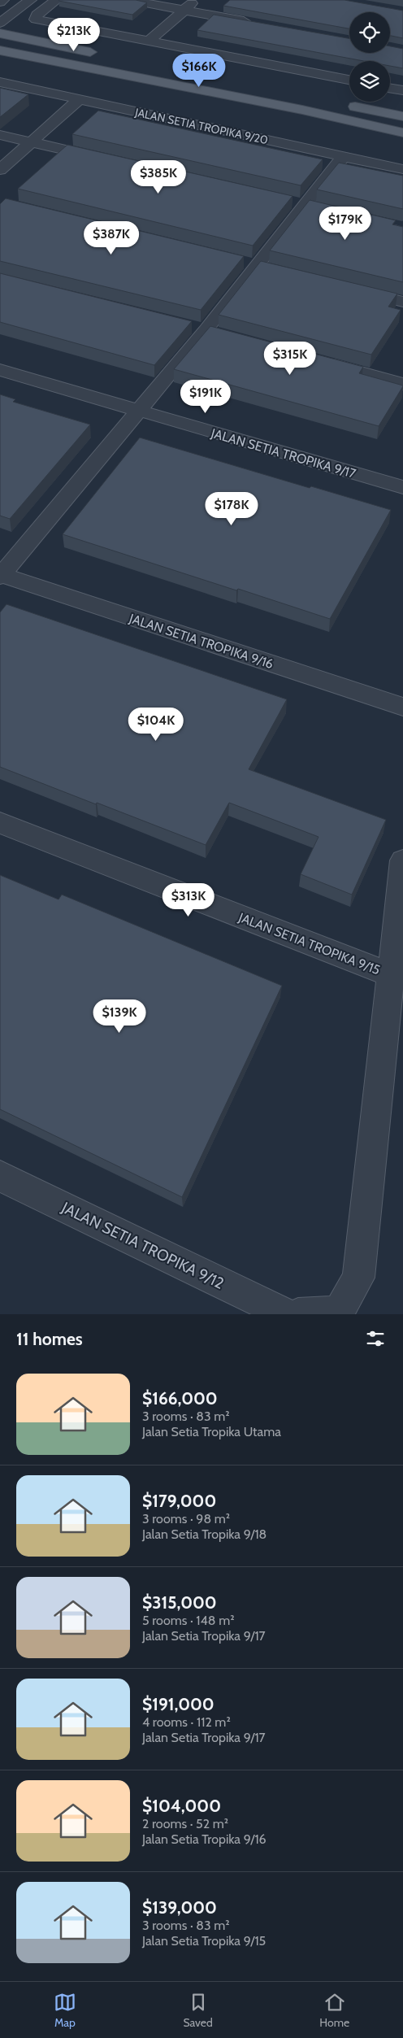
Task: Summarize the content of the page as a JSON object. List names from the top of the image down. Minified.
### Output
{"streets":{"street":["JALAN SETIA TROPIKA 9/20","JALAN SETIA TROPIKA 9/17","JALAN SETIA TROPIKA 9/16","JALAN SETIA TROPIKA 9/15","JALAN SETIA TROPIKA 9/12"]},"page":{"price":["$213K","$166K","$385K","$179K","$387K","$315K","$191K","$178K","$104K","$313K","$139K"],"heading":"11 homes","list":[{"name":"$166,000","note":"3 rooms · 83 m² · Jalan Setia Tropika Utama"},{"name":"$179,000","note":"3 rooms · 98 m² · Jalan Setia Tropika 9/18"},{"name":"$315,000","note":"5 rooms · 148 m² · Jalan Setia Tropika 9/17"},{"name":"$191,000","note":"4 rooms · 112 m² · Jalan Setia Tropika 9/17"},{"name":"$104,000","note":"2 rooms · 52 m² · Jalan Setia Tropika 9/16"},{"name":"$139,000","note":"3 rooms · 83 m² · Jalan Setia Tropika 9/15"}],"tabs":["Map","Saved","Home"]}}
